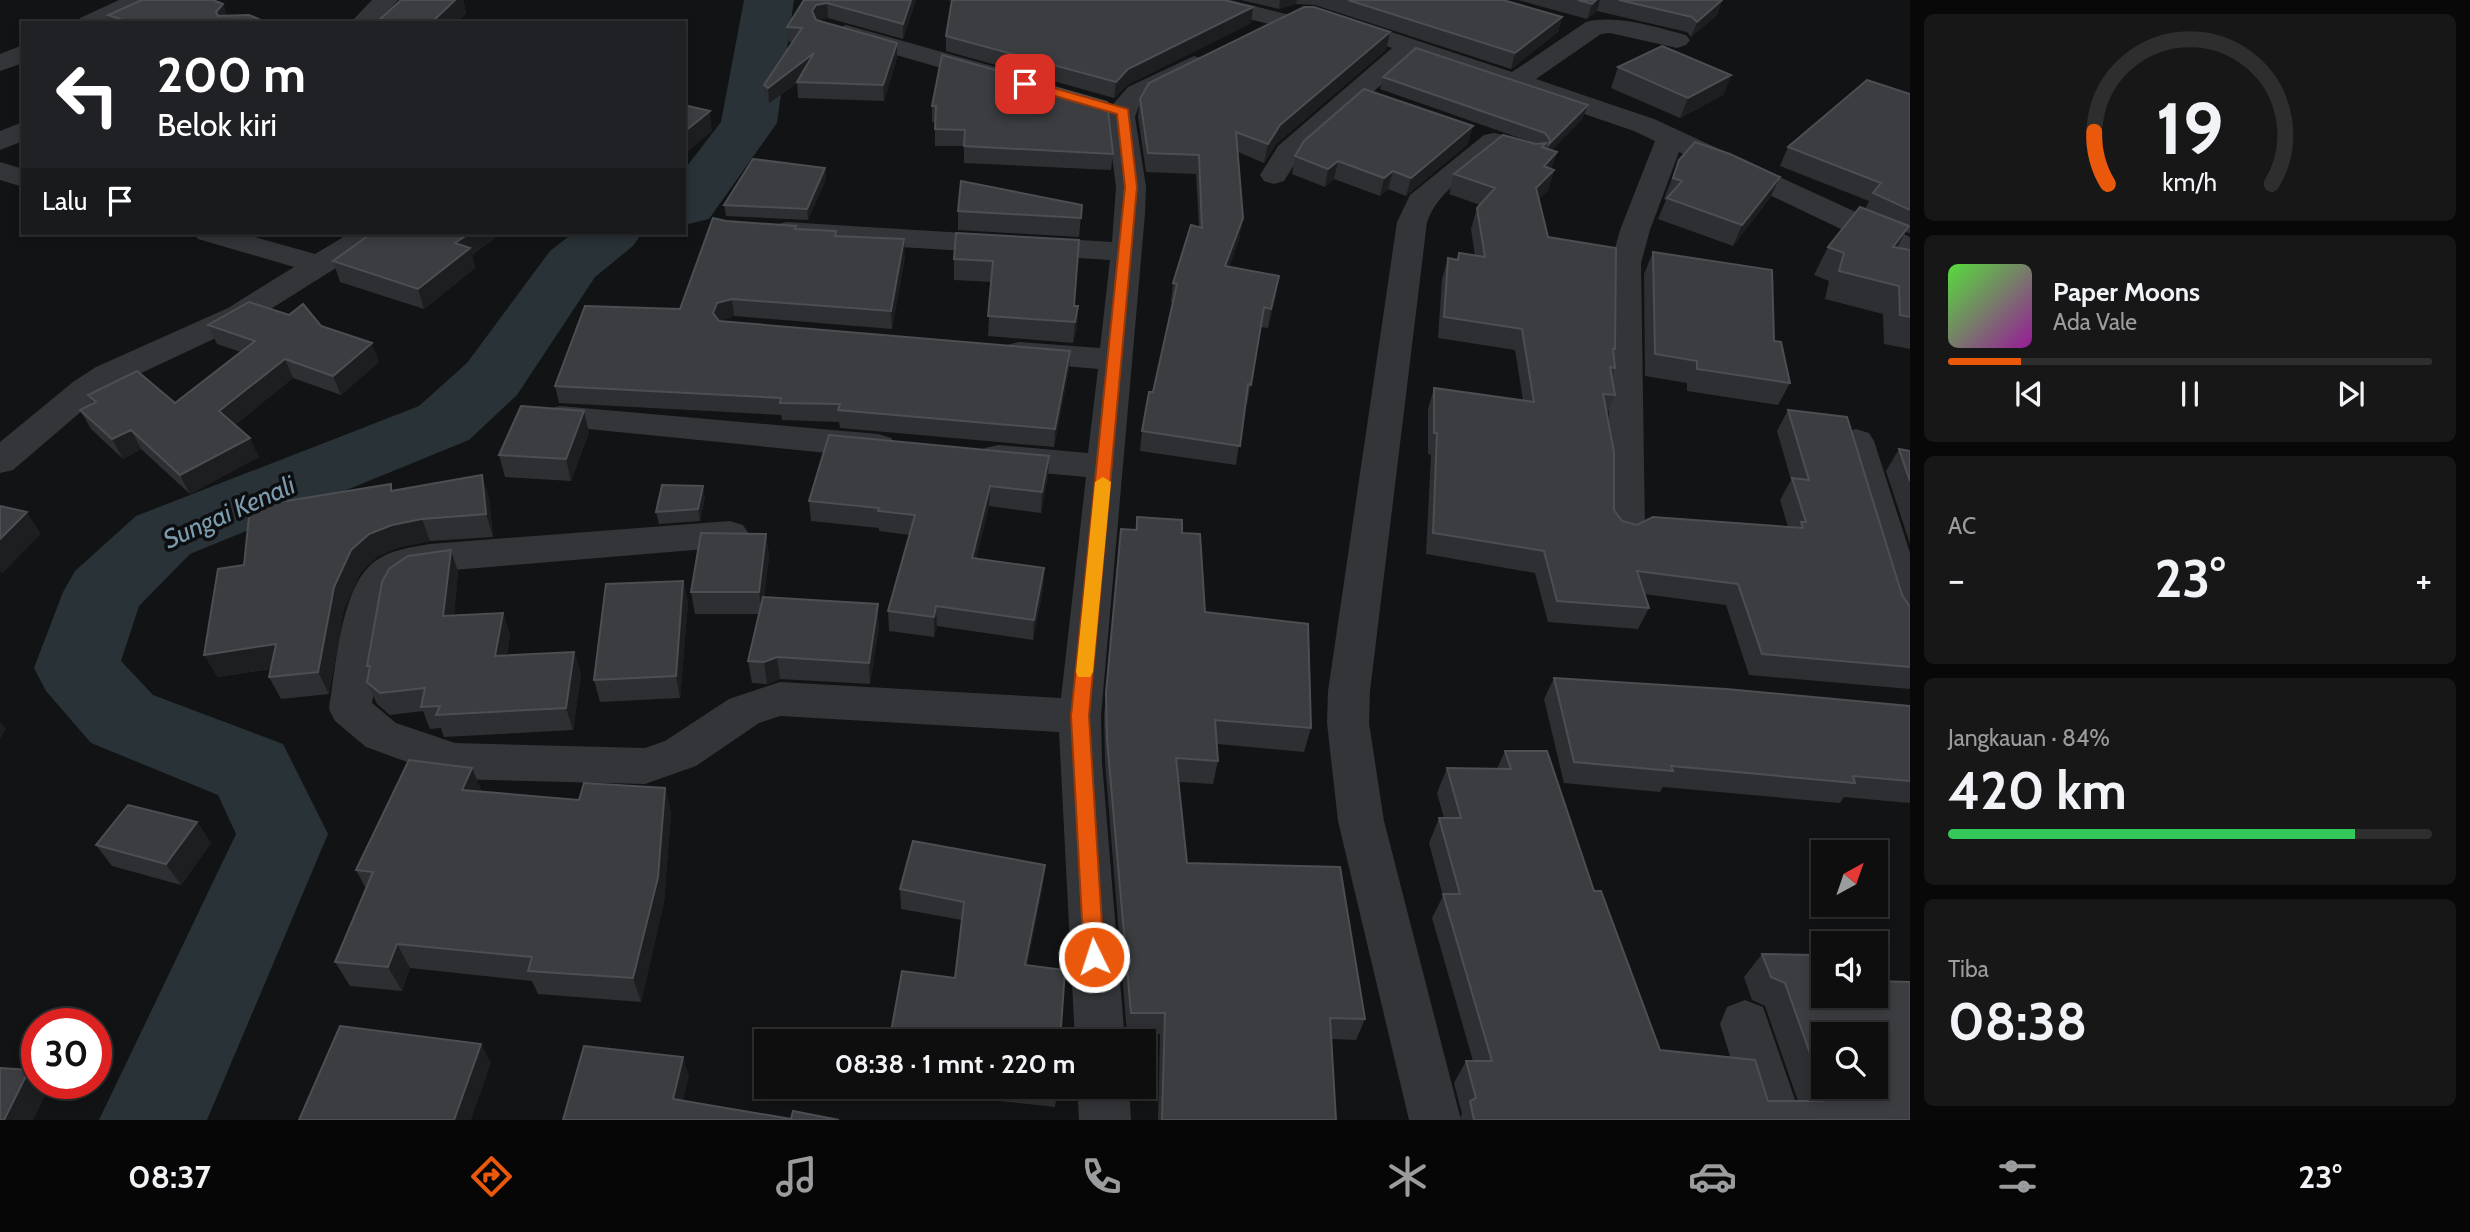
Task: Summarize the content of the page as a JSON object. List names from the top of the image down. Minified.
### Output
{"water":["Sungai Kenali"],"north":"top right","page":{"turn":["200 m","Belok kiri"],"then":"Lalu","song":["Paper Moons","Ada Vale"],"tile":["AC",["Jangkauan · 84%","420 km"],["Tiba","08:38"]],"heat":["−","23°","+"],"limit":"30","trip":"08:38 · 1 mnt · 220 m","tabs":["08:37","23°"],"gauge":["19","km/h"]}}
